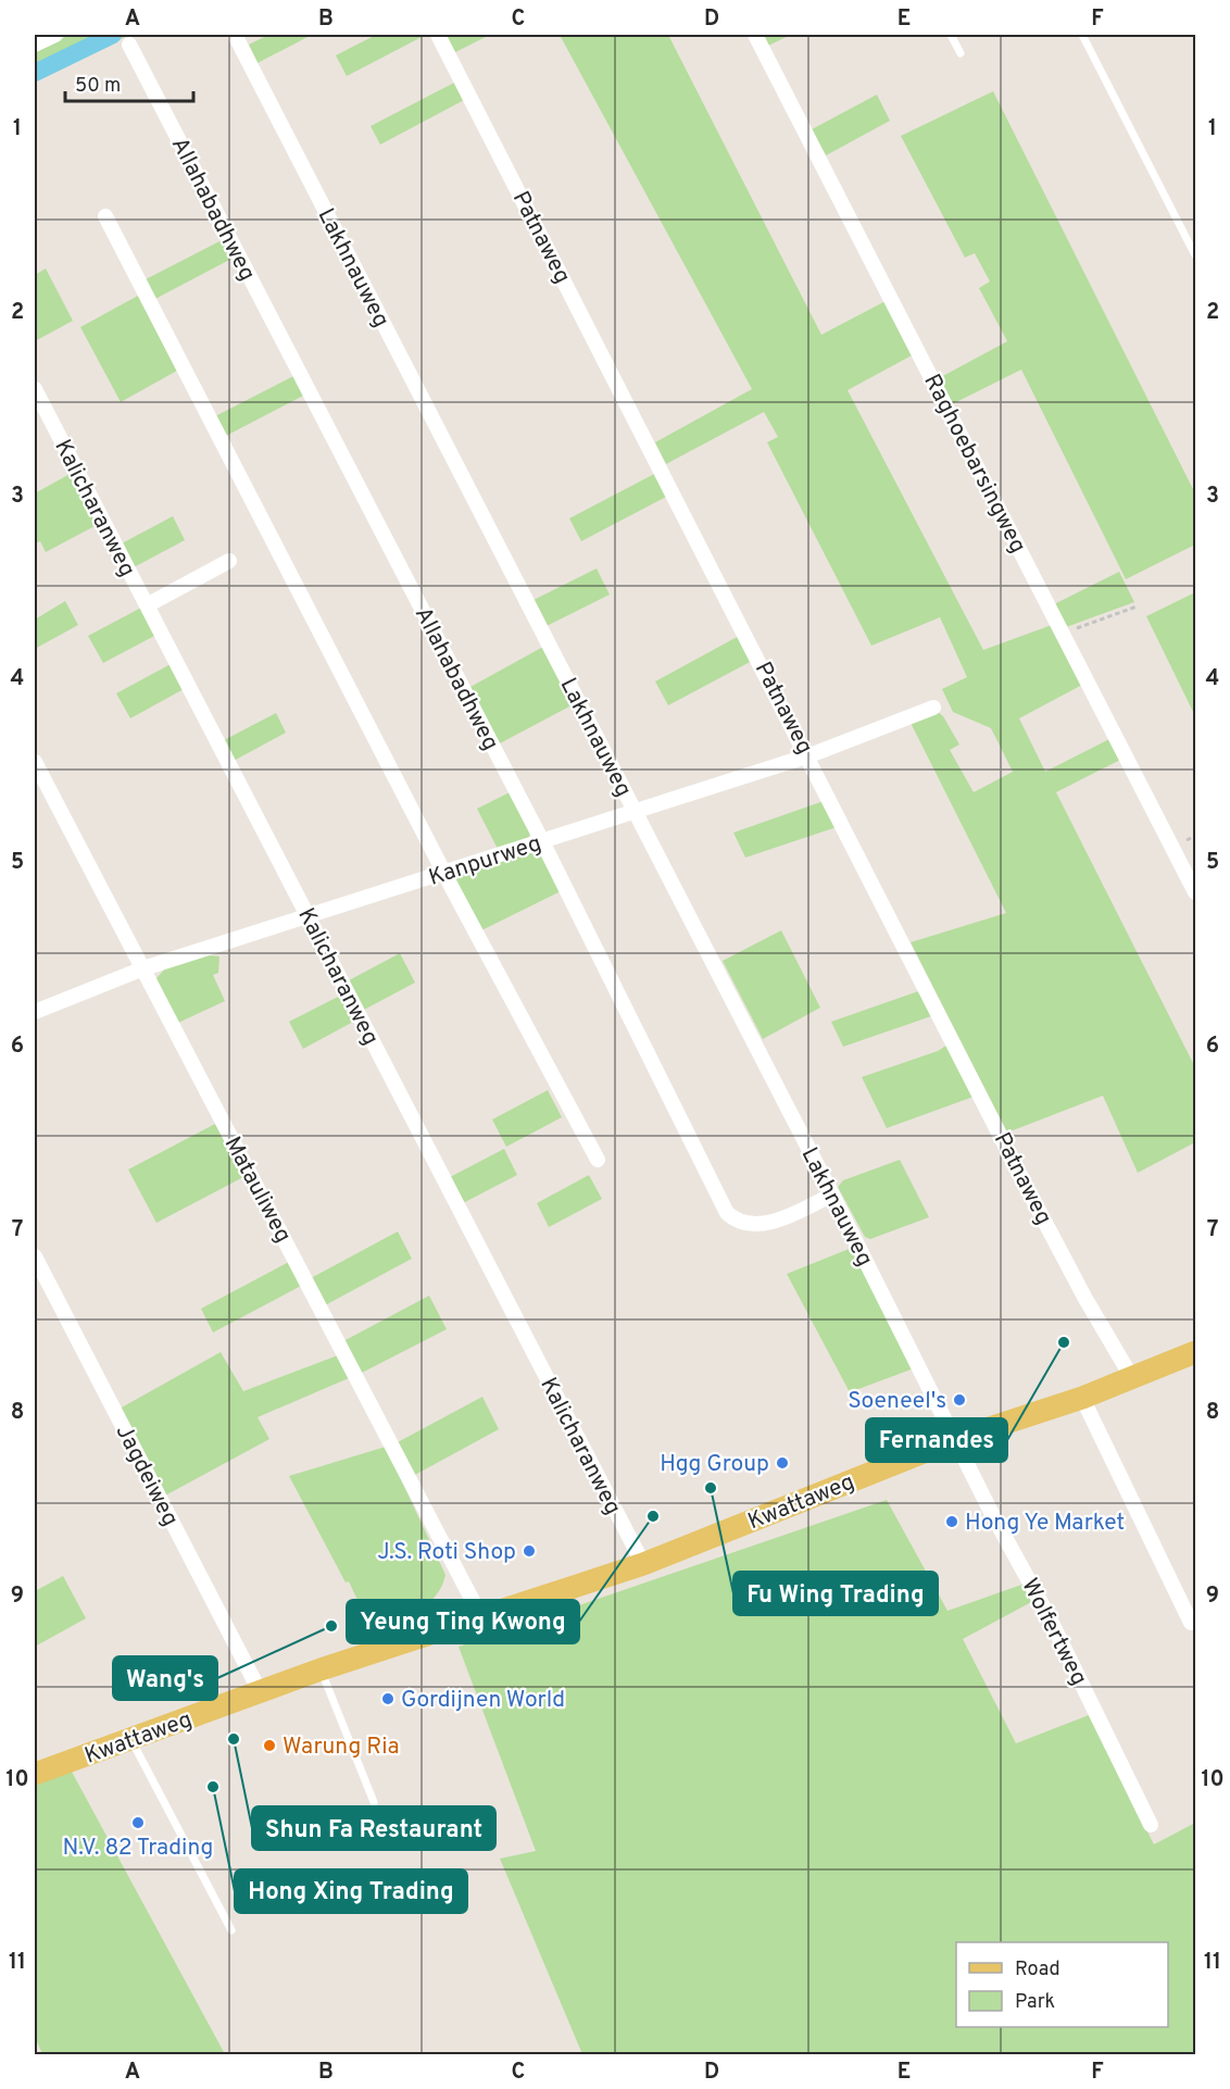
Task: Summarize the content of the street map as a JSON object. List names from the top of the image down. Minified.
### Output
{"streets":{"main road":["Kwattaweg"],"street":["Allahabadhweg","Patnaweg","Lakhnauweg","Raghoebarsingweg","Kalicharanweg","Kanpurweg","Matauliweg","Jagdeiweg","Wolfertweg"]},"crossings":[["Allahabadhweg","Lakhnauweg"],["Allahabadhweg","Kanpurweg"],["Patnaweg","Kanpurweg"],["Patnaweg","Kwattaweg"],["Lakhnauweg","Kanpurweg"],["Lakhnauweg","Kwattaweg"],["Lakhnauweg","Wolfertweg"],["Kalicharanweg","Kanpurweg"],["Kalicharanweg","Kwattaweg"],["Kanpurweg","Matauliweg"],["Matauliweg","Kwattaweg"],["Jagdeiweg","Kwattaweg"],["Kwattaweg","Wolfertweg"]],"places":["Fernandes","Soeneel's","Hgg Group","Fu Wing Trading","Yeung Ting Kwong","Hong Ye Market","J.S. Roti Shop","Wang's","Gordijnen World","Shun Fa Restaurant","Warung Ria","Hong Xing Trading","N.V. 82 Trading"],"legend":["Road","Park"],"scale_bar":"50 m","grid":{"columns":["A","B","C","D","E","F"],"rows":["1","2","3","4","5","6","7","8","9","10","11"]}}
